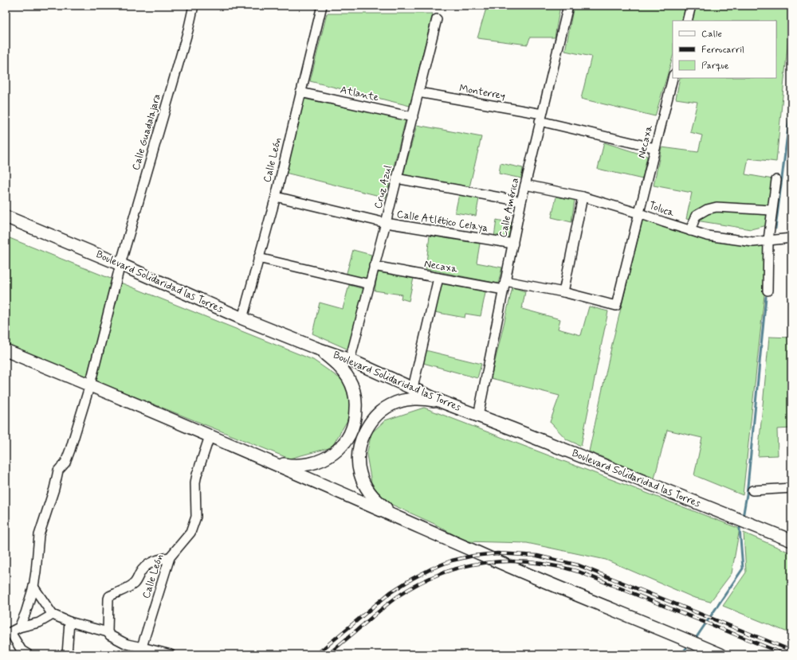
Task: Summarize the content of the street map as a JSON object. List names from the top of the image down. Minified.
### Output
{"streets":{"main road":["Boulevard Solidaridad las Torres"],"street":["Monterrey","Atlante","Calle Guadalajara","Necaxa","Calle León","Cruz Azul","Calle América","Toluca","Calle Atlético Celaya"]},"crossings":[["Monterrey","Necaxa"],["Monterrey","Cruz Azul"],["Monterrey","Calle América"],["Atlante","Calle León"],["Atlante","Cruz Azul"],["Calle Guadalajara","Boulevard Solidaridad las Torres"],["Necaxa","Cruz Azul"],["Necaxa","Calle América"],["Necaxa","Toluca"],["Calle León","Calle Atlético Celaya"],["Calle León","Boulevard Solidaridad las Torres"],["Cruz Azul","Calle Atlético Celaya"],["Cruz Azul","Boulevard Solidaridad las Torres"],["Calle América","Toluca"],["Calle América","Calle Atlético Celaya"],["Calle América","Boulevard Solidaridad las Torres"]],"legend":["Calle","Ferrocarril","Parque"]}
